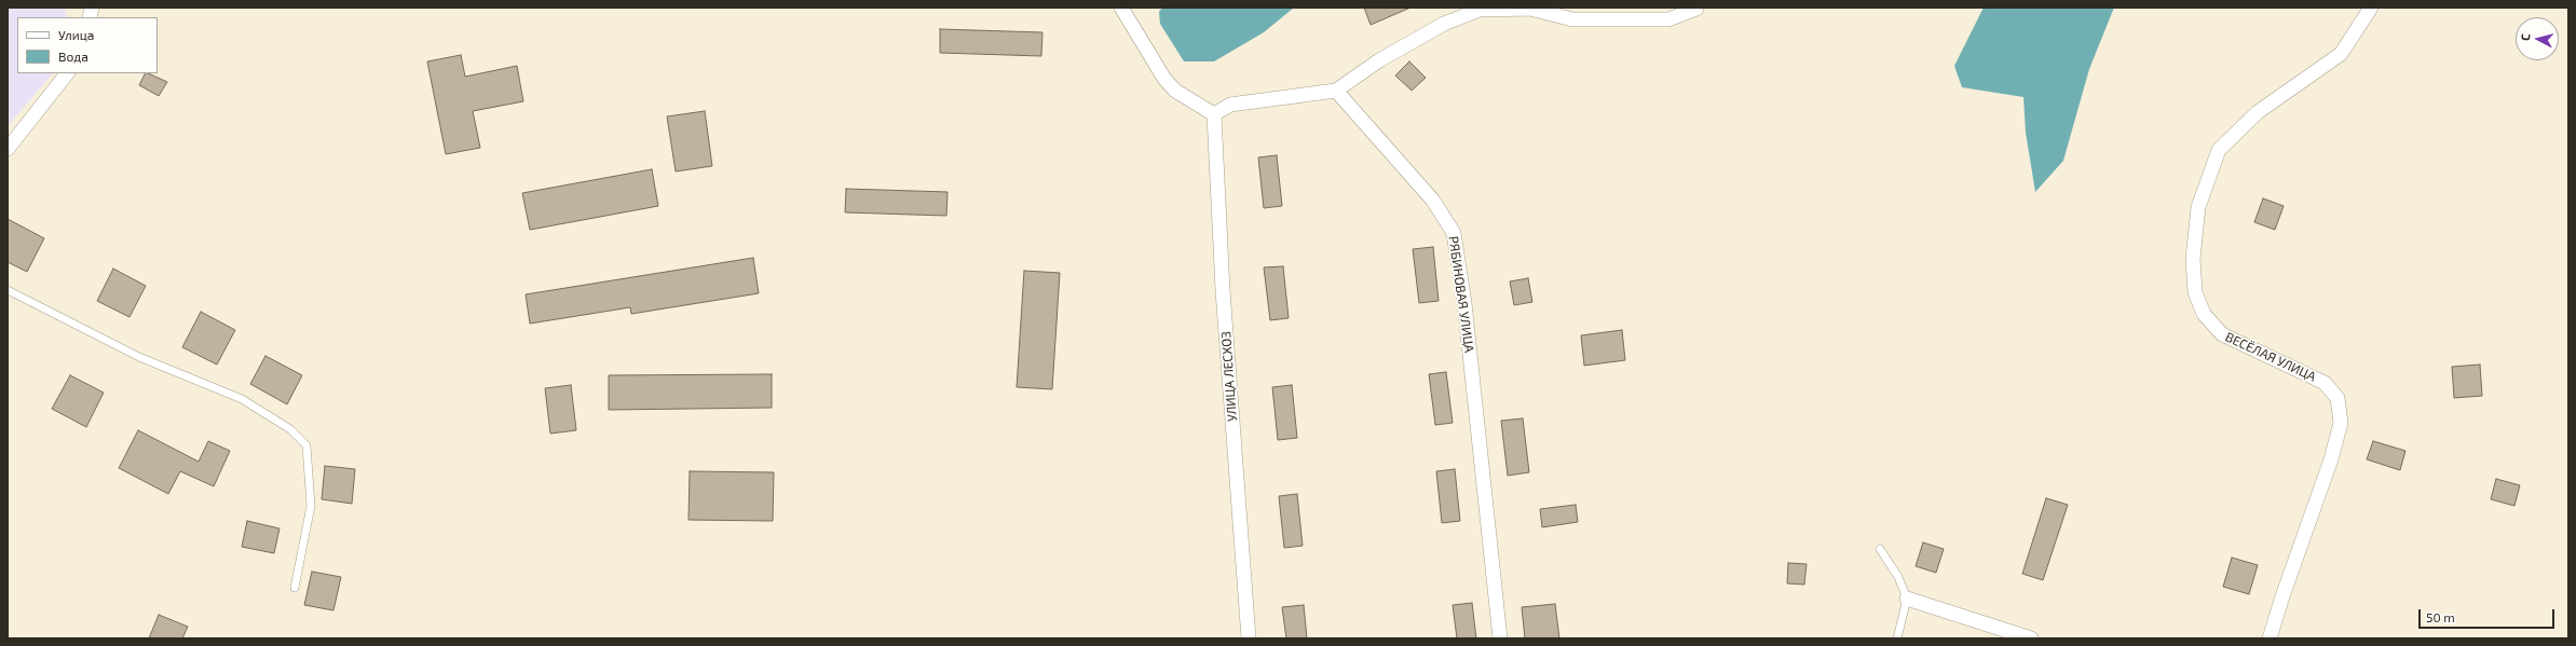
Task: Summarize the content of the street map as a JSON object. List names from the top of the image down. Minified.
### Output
{"streets":{"street":["РЯБИНОВАЯ УЛИЦА","ВЕСЁЛАЯ УЛИЦА","УЛИЦА ЛЕСХОЗ"]},"legend":["Улица","Вода"],"scale_bar":"50 m","north":"left"}
